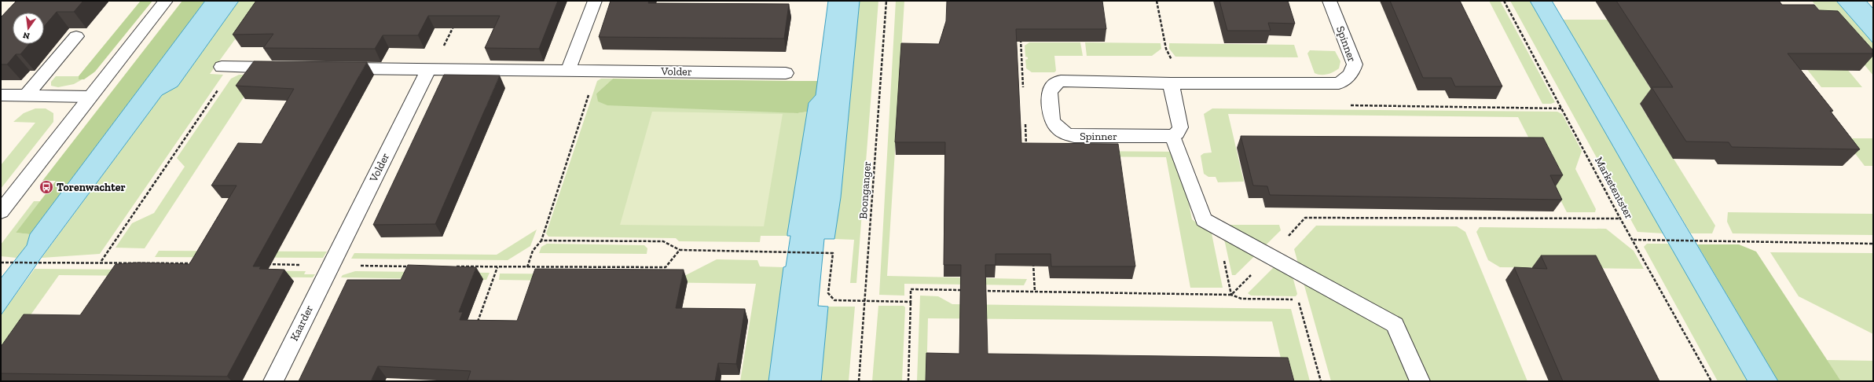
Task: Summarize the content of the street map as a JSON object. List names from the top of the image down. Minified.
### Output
{"streets":{"street":["Spinner","Volder","Kaarder"],"path":["Marketentster","Boonganger"]},"crossings":[["Volder","Kaarder"]],"places":{"bus stop":["Torenwachter"]},"north":"bottom"}
